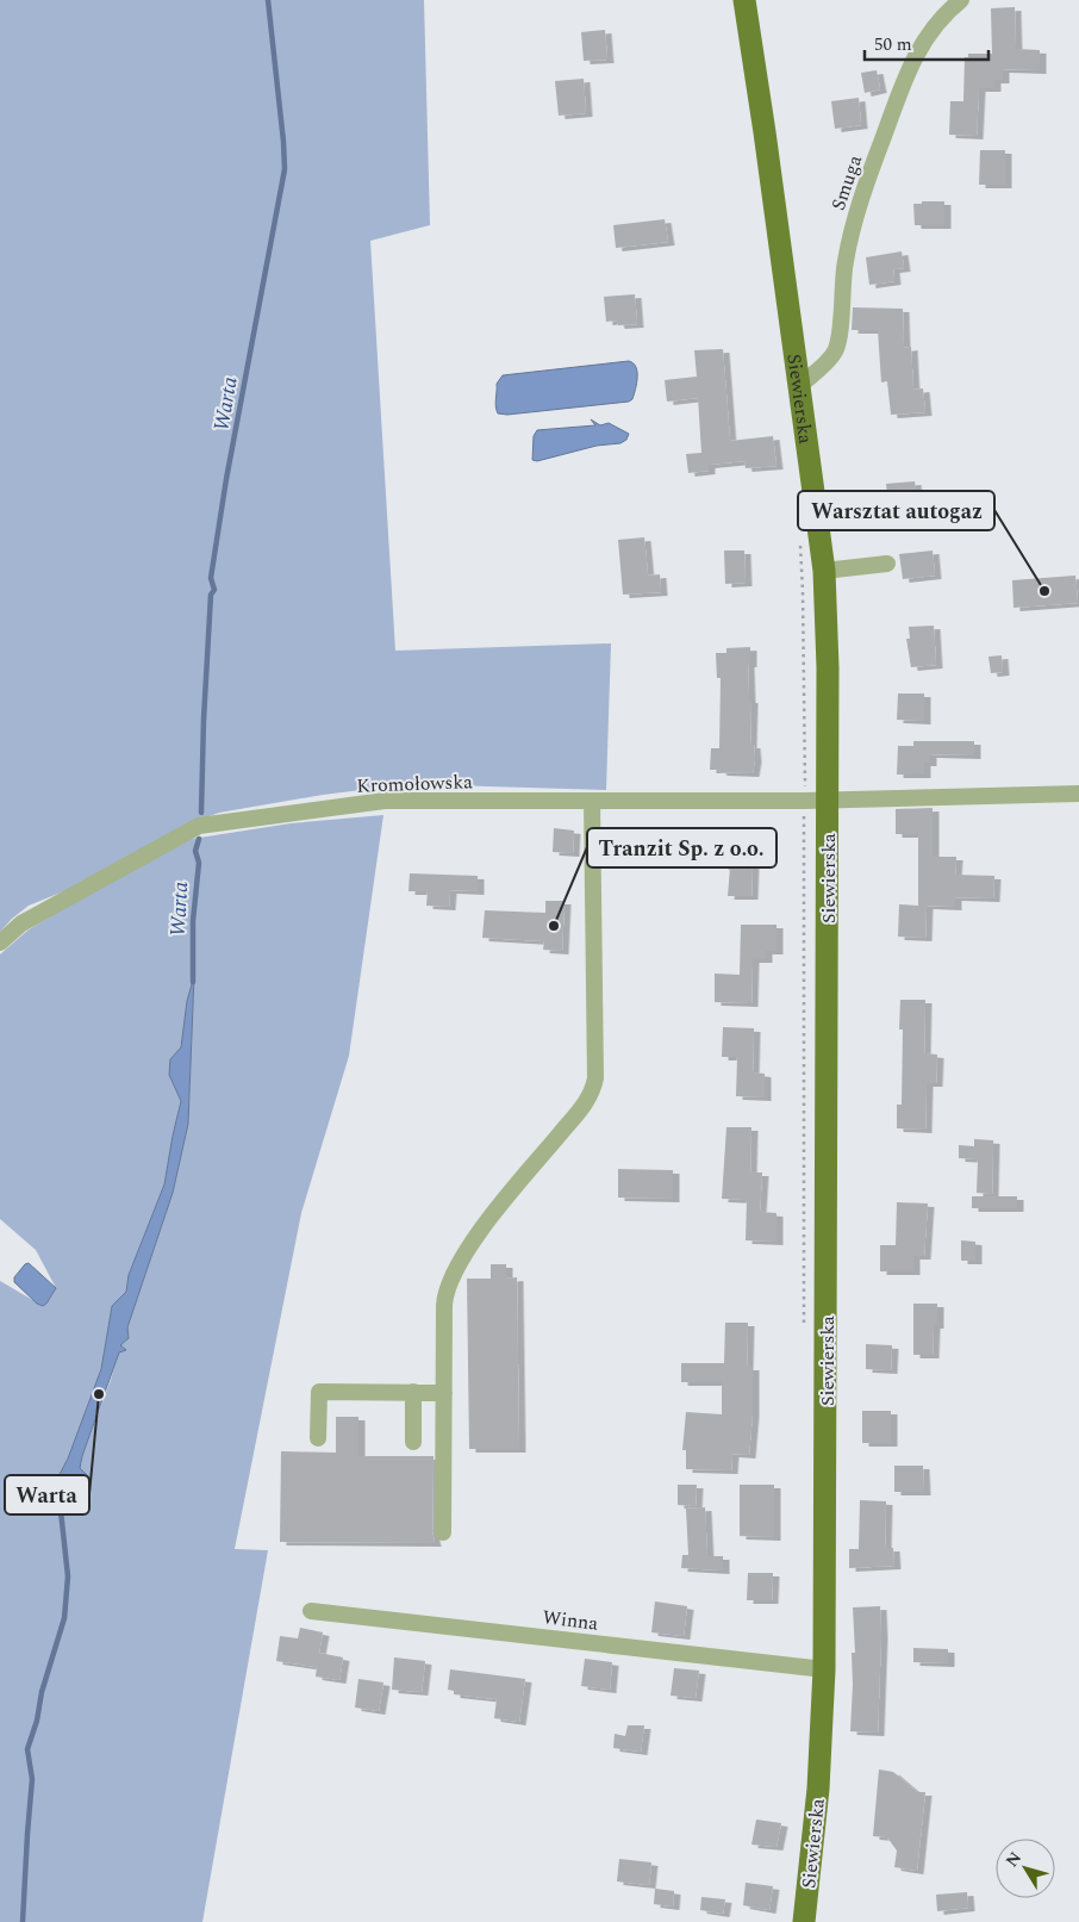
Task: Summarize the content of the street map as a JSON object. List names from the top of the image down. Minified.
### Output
{"streets":{"main road":["Siewierska"],"street":["Smuga","Kromołowska","Winna"]},"crossings":[["Smuga","Siewierska"],["Siewierska","Kromołowska"],["Siewierska","Winna"]],"water":["Warta"],"places":["Warsztat autogaz","Tranzit Sp. z o.o.","Warta"],"scale_bar":"50 m","north":"top left"}
